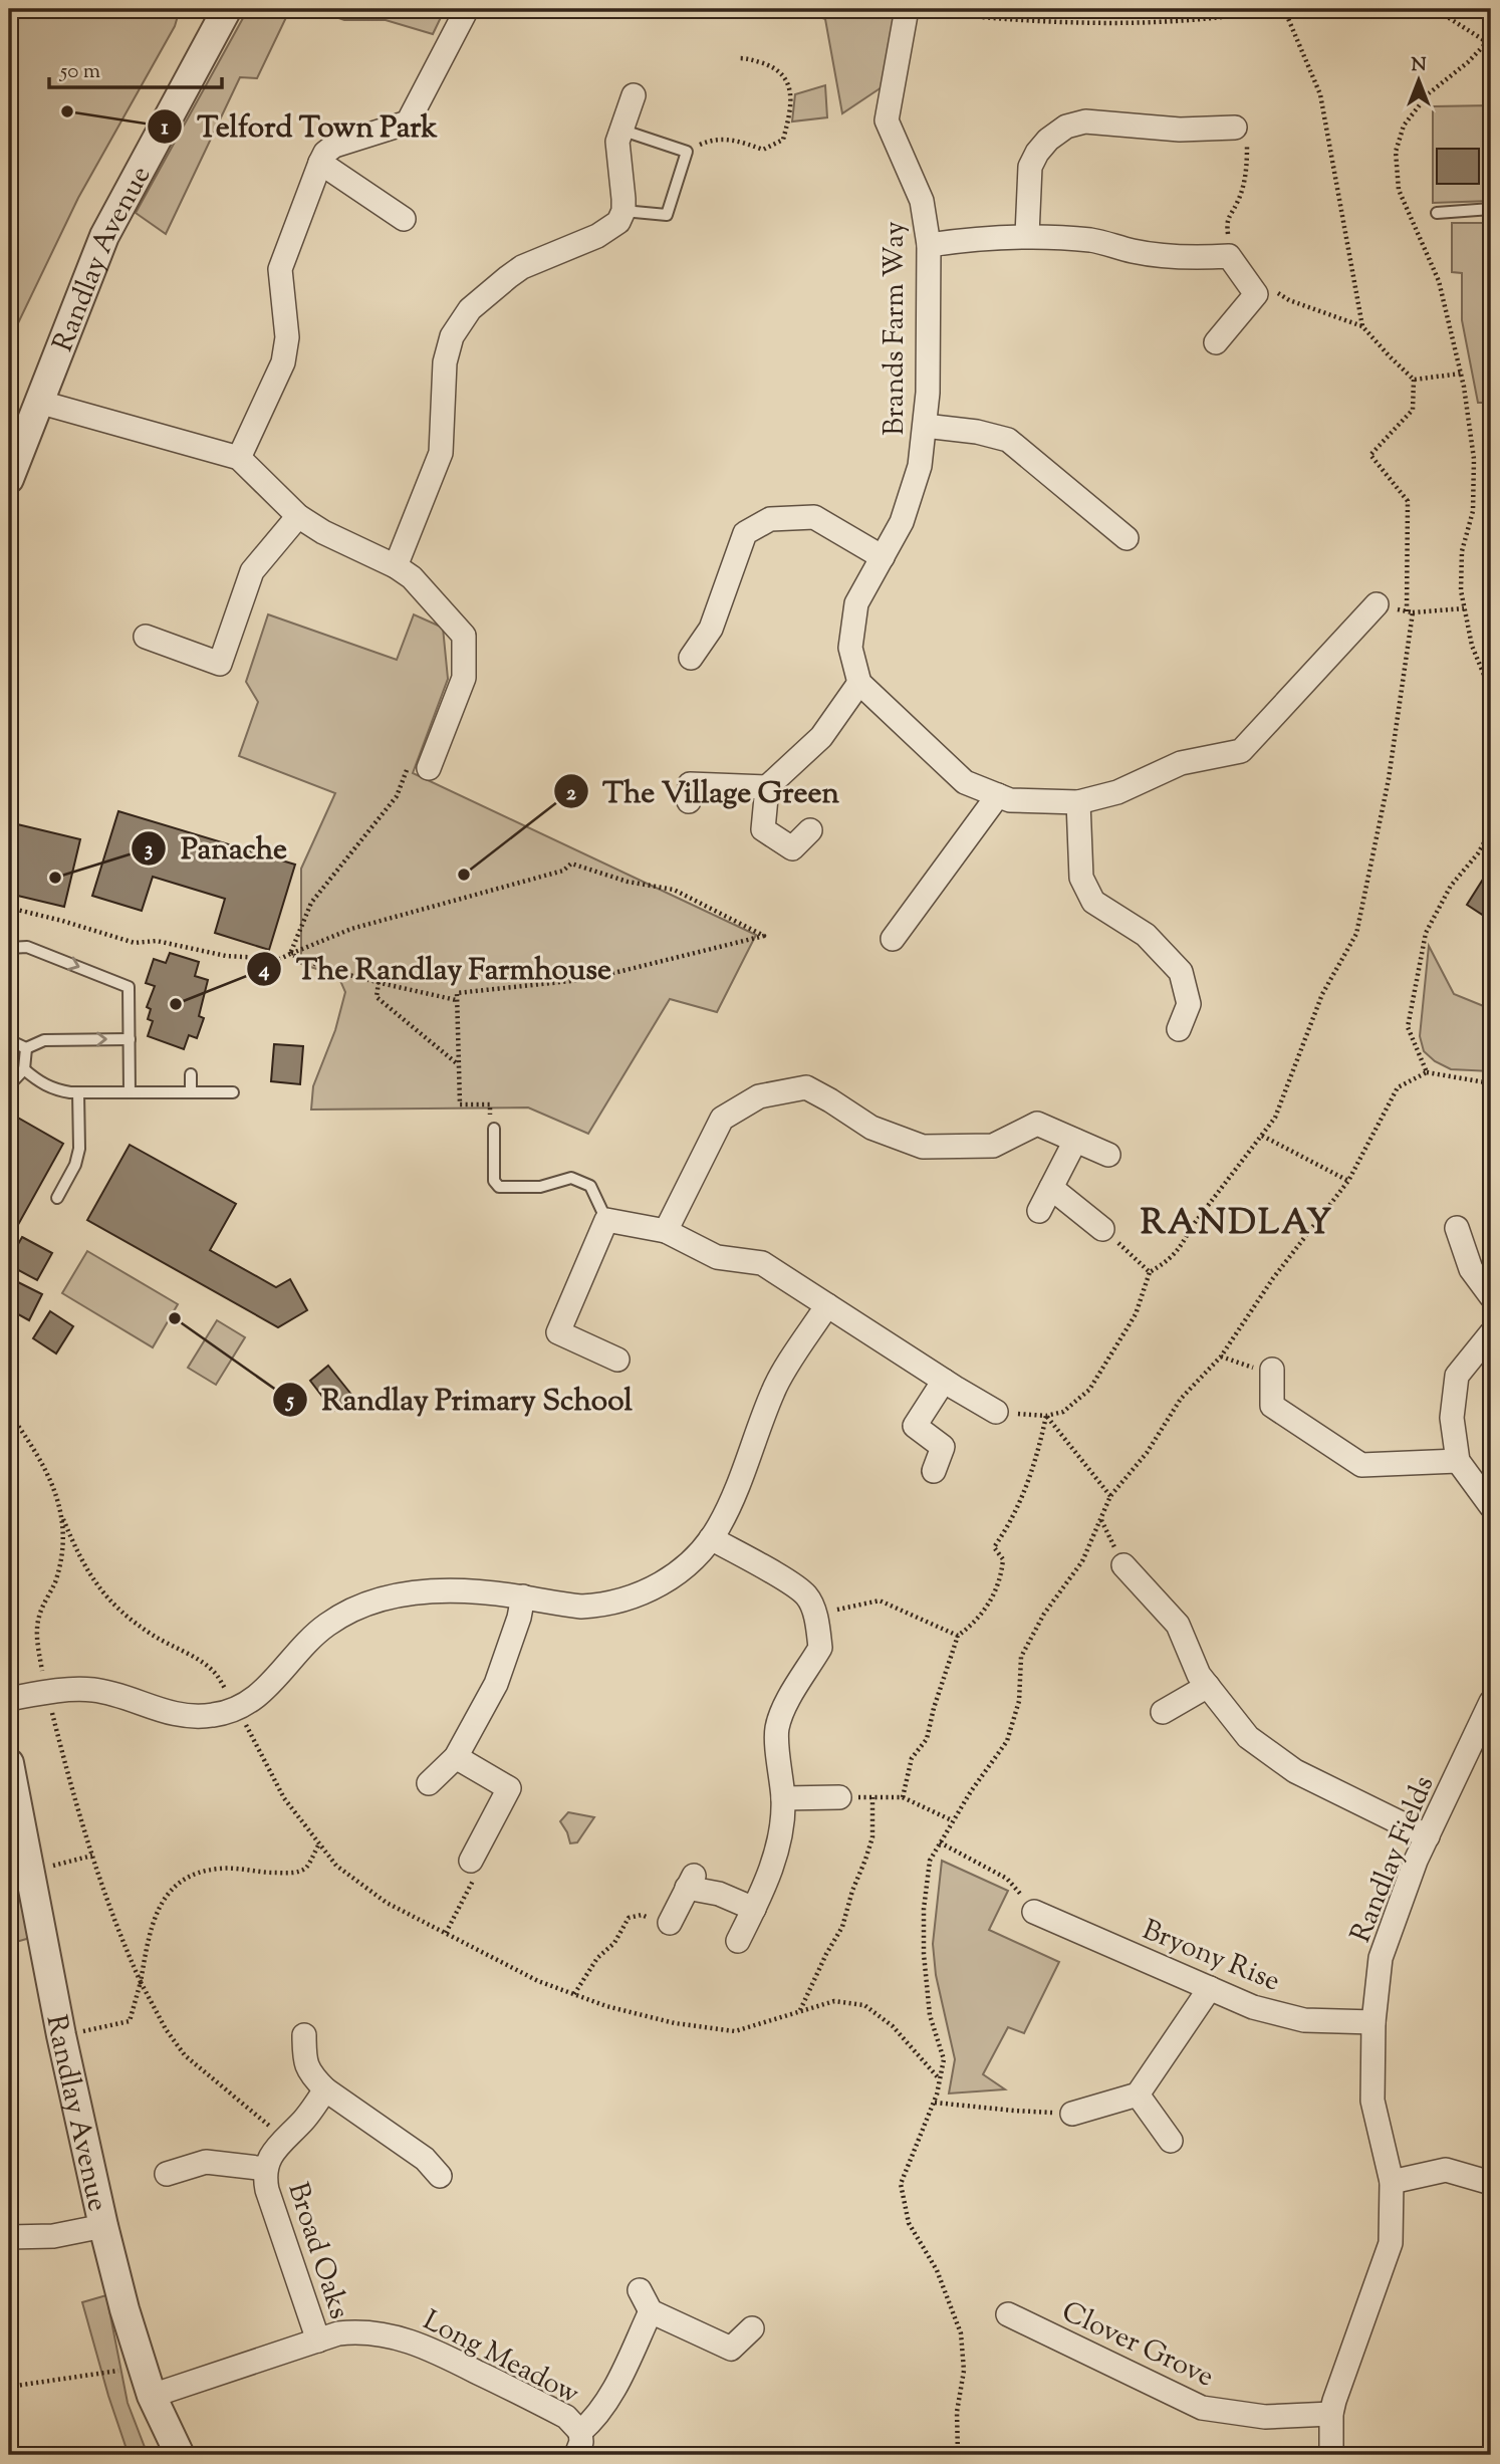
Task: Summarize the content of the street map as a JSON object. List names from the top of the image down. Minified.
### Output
{"streets":{"street":["Randlay Avenue","Brands Farm Way","Randlay Fields","Bryony Rise","Broad Oaks","Clover Grove","Long Meadow"]},"crossings":[["Randlay Avenue","Long Meadow"],["Randlay Fields","Bryony Rise"],["Randlay Fields","Clover Grove"],["Broad Oaks","Long Meadow"]],"districts":["RANDLAY"],"places":["Telford Town Park","The Village Green","Panache","The Randlay Farmhouse","Randlay Primary School"],"scale_bar":"50 m","north":"top"}
